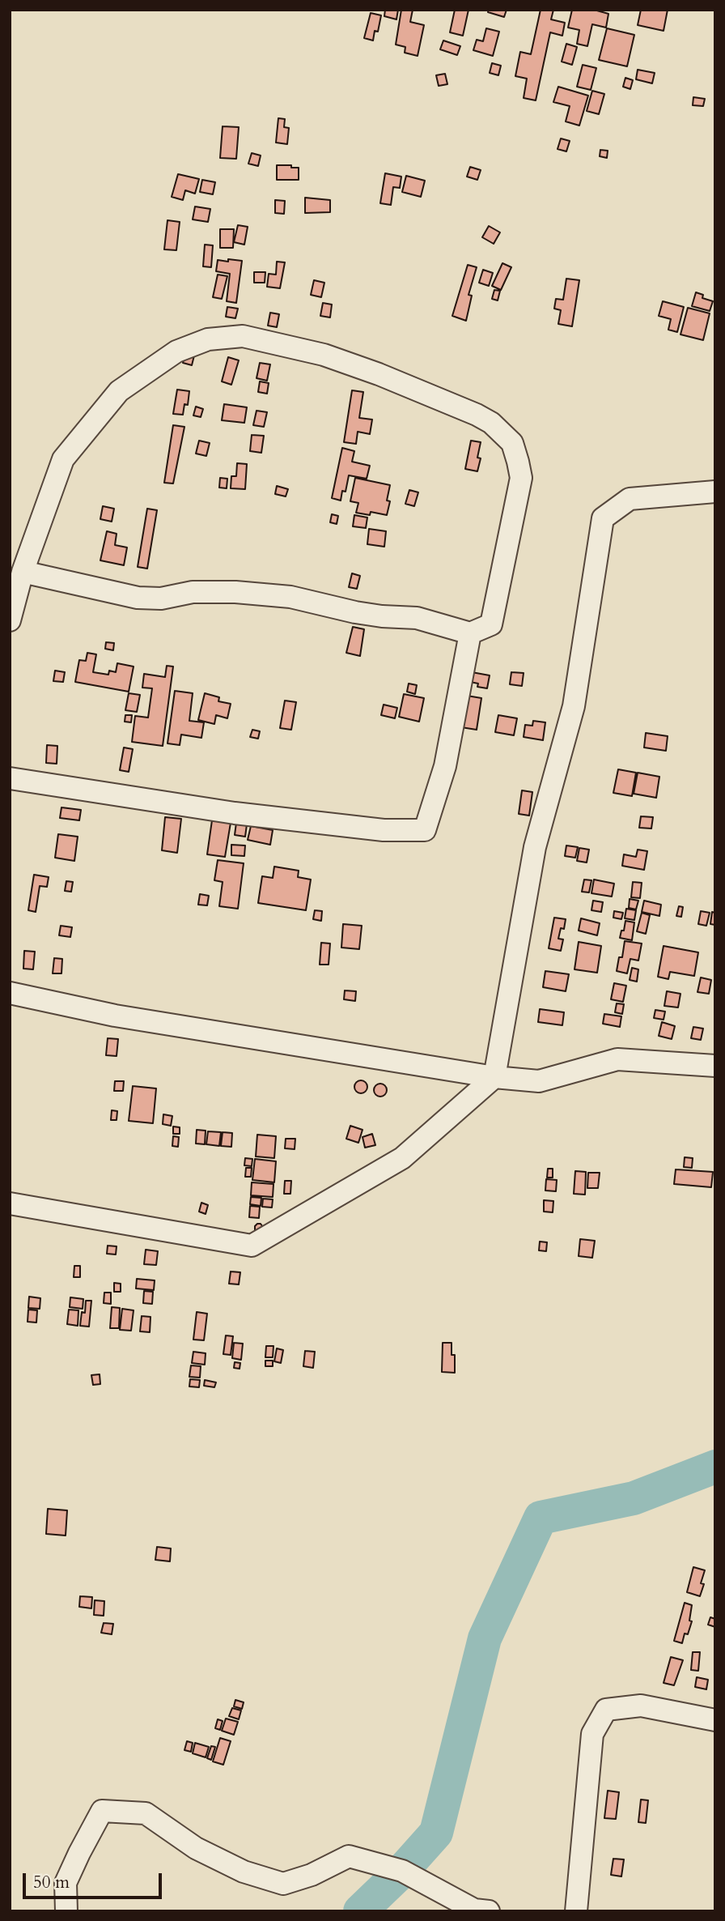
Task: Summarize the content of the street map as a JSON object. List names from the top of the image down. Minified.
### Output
{"scale_bar":"50 m"}
